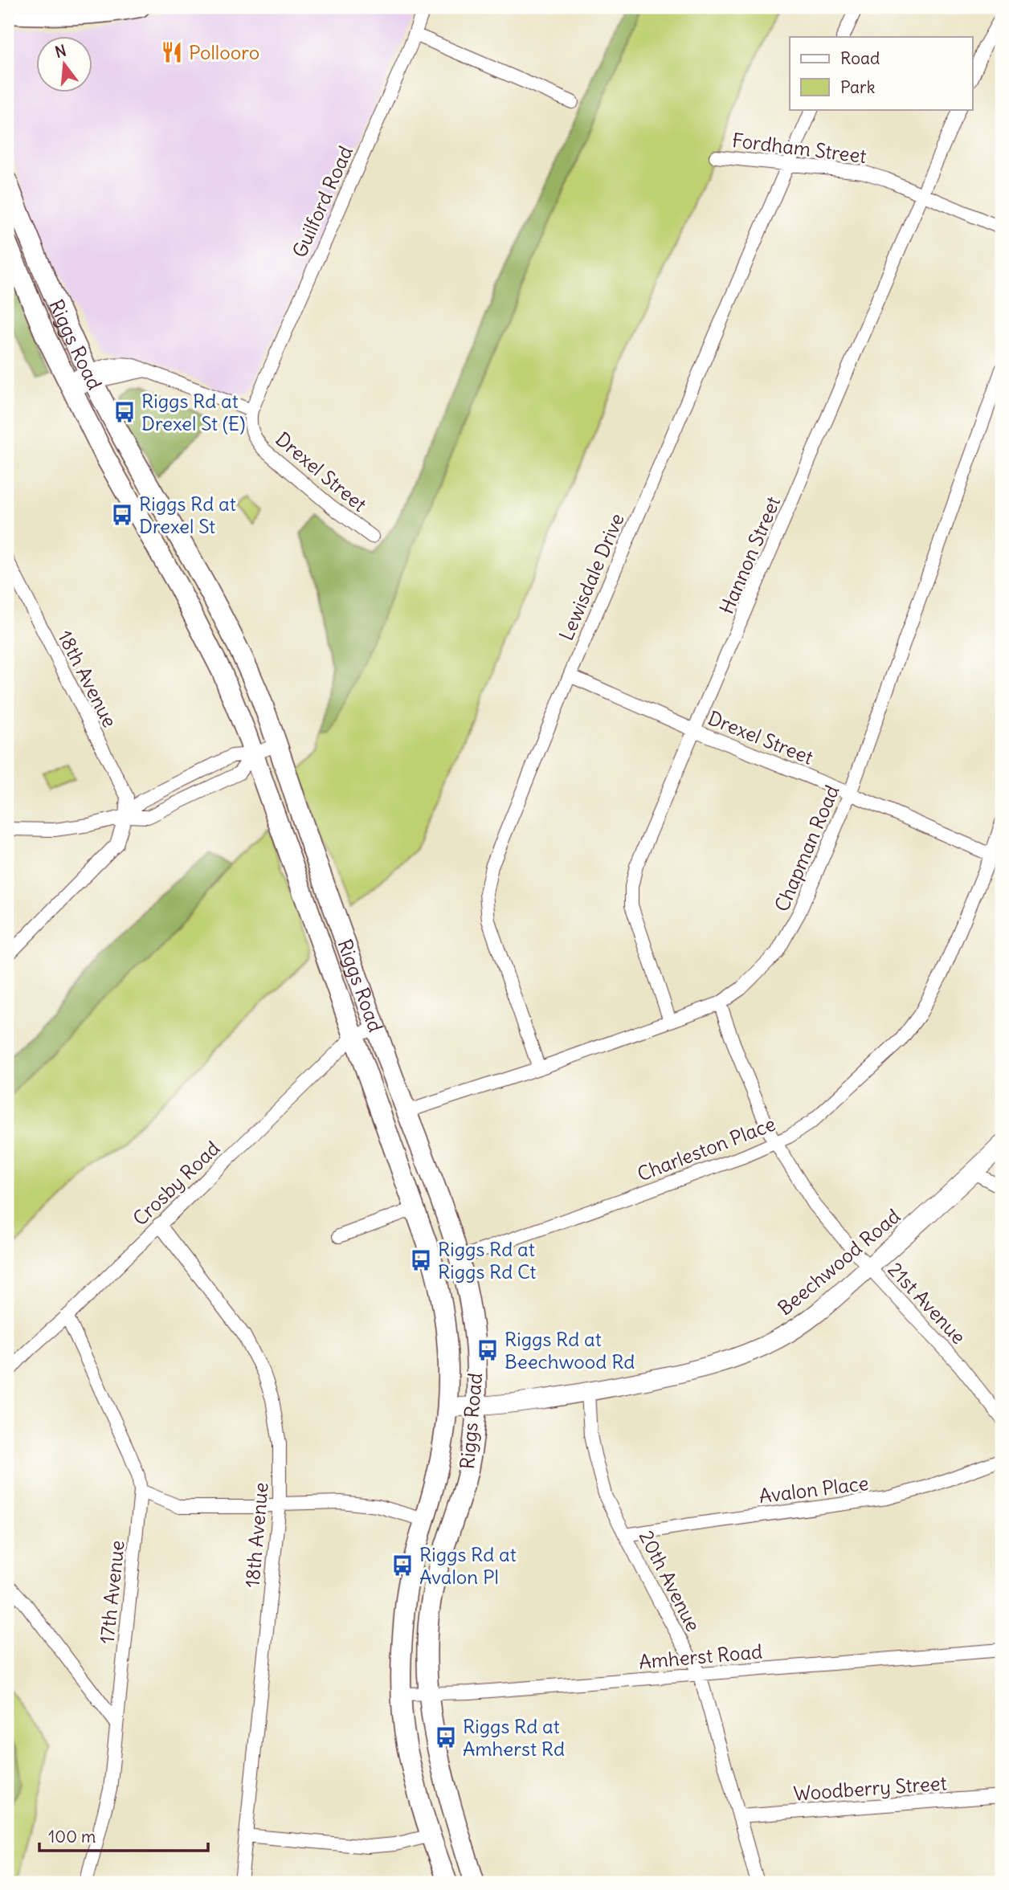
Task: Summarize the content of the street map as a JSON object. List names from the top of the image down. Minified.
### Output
{"streets":{"main road":["Riggs Road"],"street":["Fordham Street","Guilford Road","Drexel Street","Hannon Street","Lewisdale Drive","18th Avenue","Chapman Road","Charleston Place","Crosby Road","Beechwood Road","21st Avenue","Avalon Place","20th Avenue","17th Avenue","Amherst Road","Woodberry Street"]},"crossings":[["Fordham Street","Hannon Street"],["Fordham Street","Lewisdale Drive"],["Guilford Road","Drexel Street"],["Riggs Road","Chapman Road"],["Riggs Road","Charleston Place"],["Riggs Road","Crosby Road"],["Riggs Road","Beechwood Road"],["Riggs Road","Amherst Road"],["Drexel Street","Hannon Street"],["Drexel Street","Lewisdale Drive"],["Drexel Street","Chapman Road"],["Drexel Street","Charleston Place"],["Hannon Street","Chapman Road"],["Lewisdale Drive","Chapman Road"],["18th Avenue","Crosby Road"],["Chapman Road","21st Avenue"],["Charleston Place","21st Avenue"],["Crosby Road","17th Avenue"],["Beechwood Road","21st Avenue"],["Beechwood Road","20th Avenue"],["Avalon Place","20th Avenue"],["20th Avenue","Amherst Road"],["20th Avenue","Woodberry Street"]],"places":{"restaurant":["Pollooro"],"bus stop":["Riggs Rd at Drexel St (E)","Riggs Rd at Drexel St","Riggs Rd at Riggs Rd Ct","Riggs Rd at Beechwood Rd","Riggs Rd at Avalon Pl","Riggs Rd at Amherst Rd"]},"legend":["Road","Park"],"scale_bar":"100 m","north":"top"}
